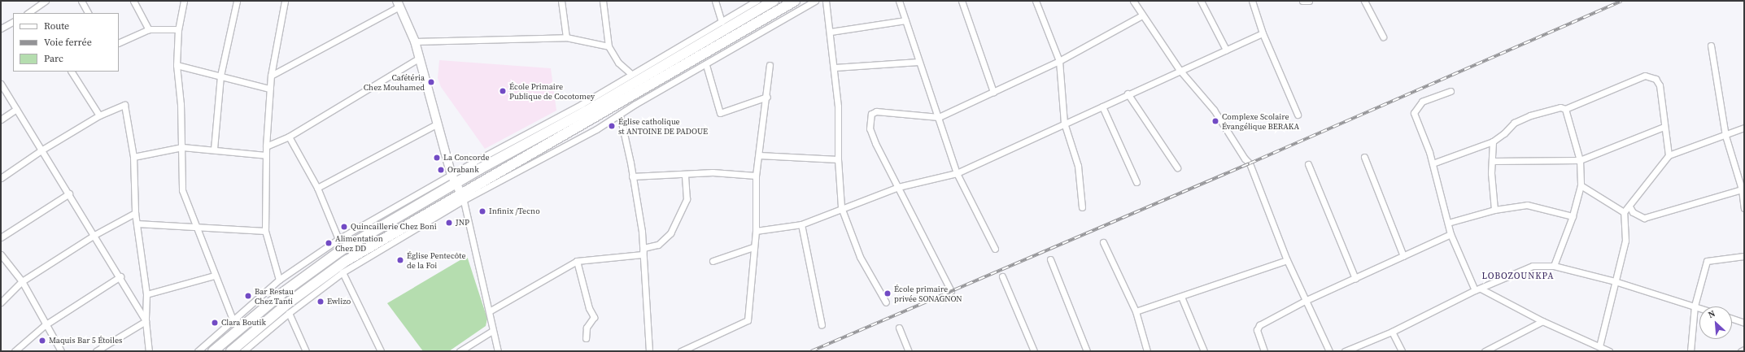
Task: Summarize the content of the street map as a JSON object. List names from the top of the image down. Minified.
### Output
{"districts":["LOBOZOUNKPA"],"places":["Cafétéria Chez Mouhamed","École Primaire Publique de Cocotomey","Complexe Scolaire Évangélique BERAKA","Église catholique st ANTOINE DE PADOUE","La Concorde","Orabank","Infinix /Tecno","JNP","Quincaillerie Chez Boni","Alimentation Chez DD","Église Pentecôte de la Foi","École primaire privée SONAGNON","Bar Restau Chez Tanti","Ewlizo","Clara Boutik","Maquis Bar 5 Étoiles"],"legend":["Route","Voie ferrée","Parc"],"north":"top left"}
